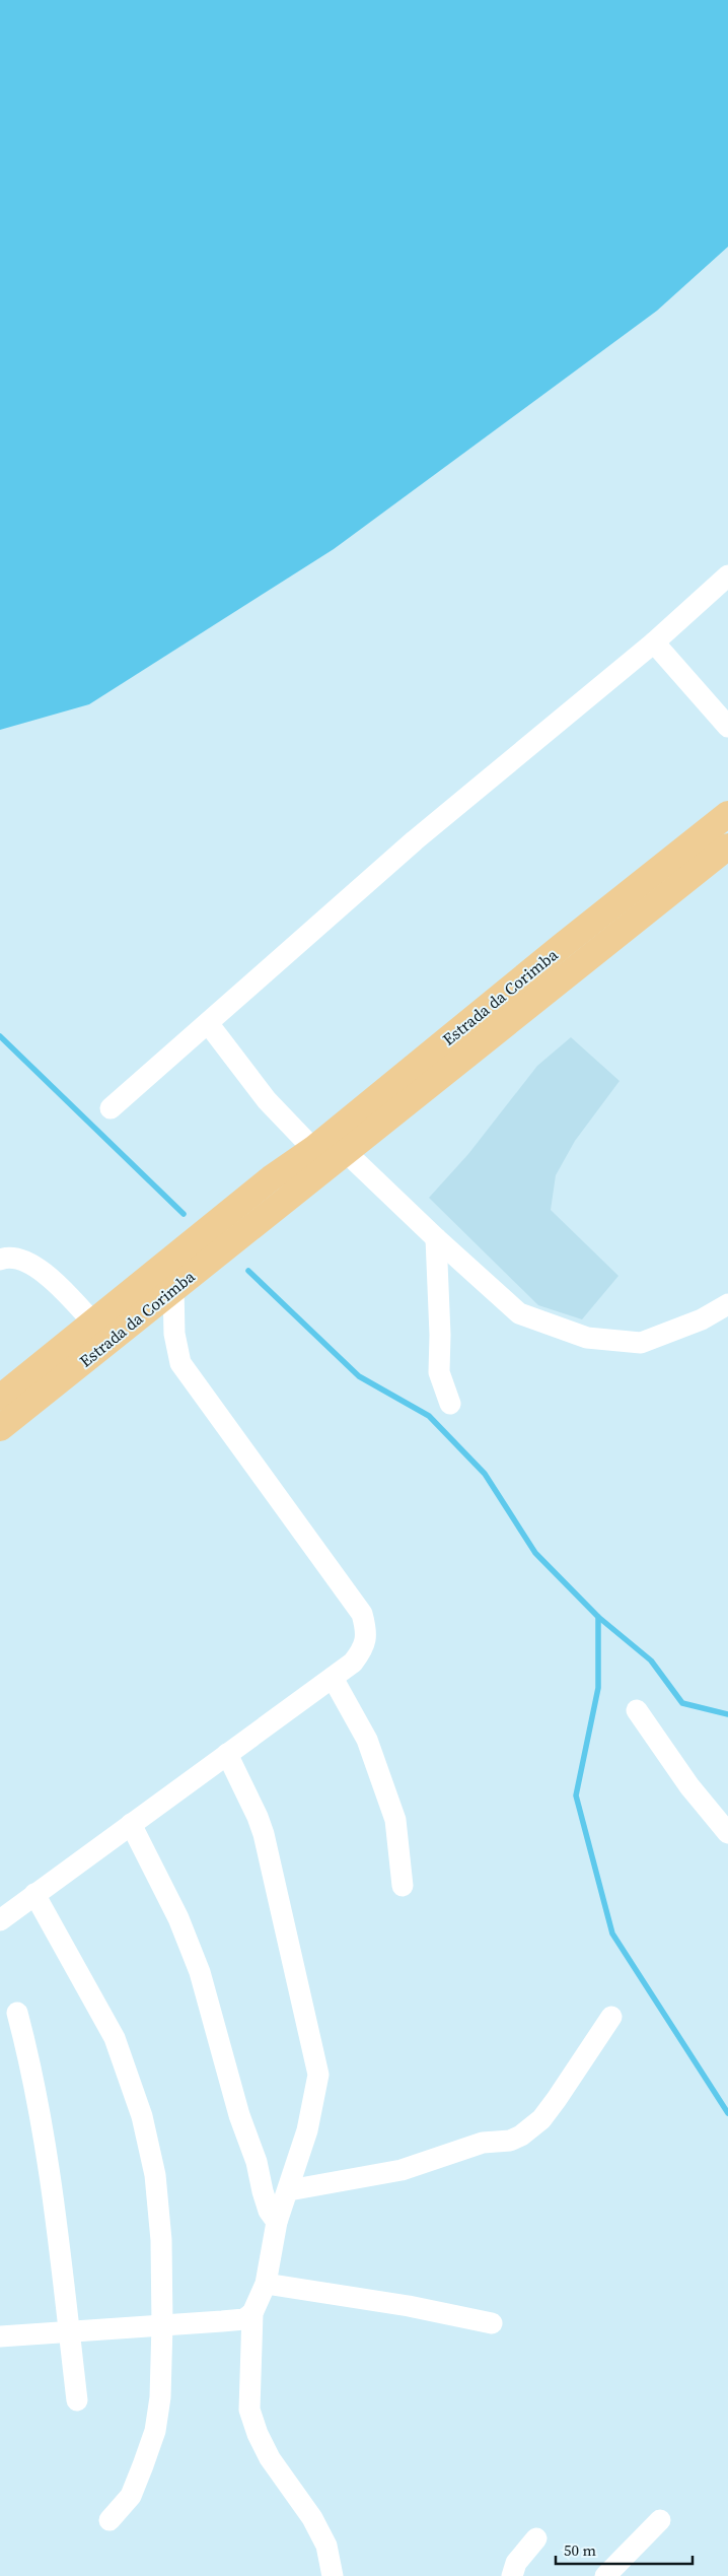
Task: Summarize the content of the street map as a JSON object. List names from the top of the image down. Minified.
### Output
{"streets":{"main road":["Estrada da Corimba"]},"scale_bar":"50 m"}
